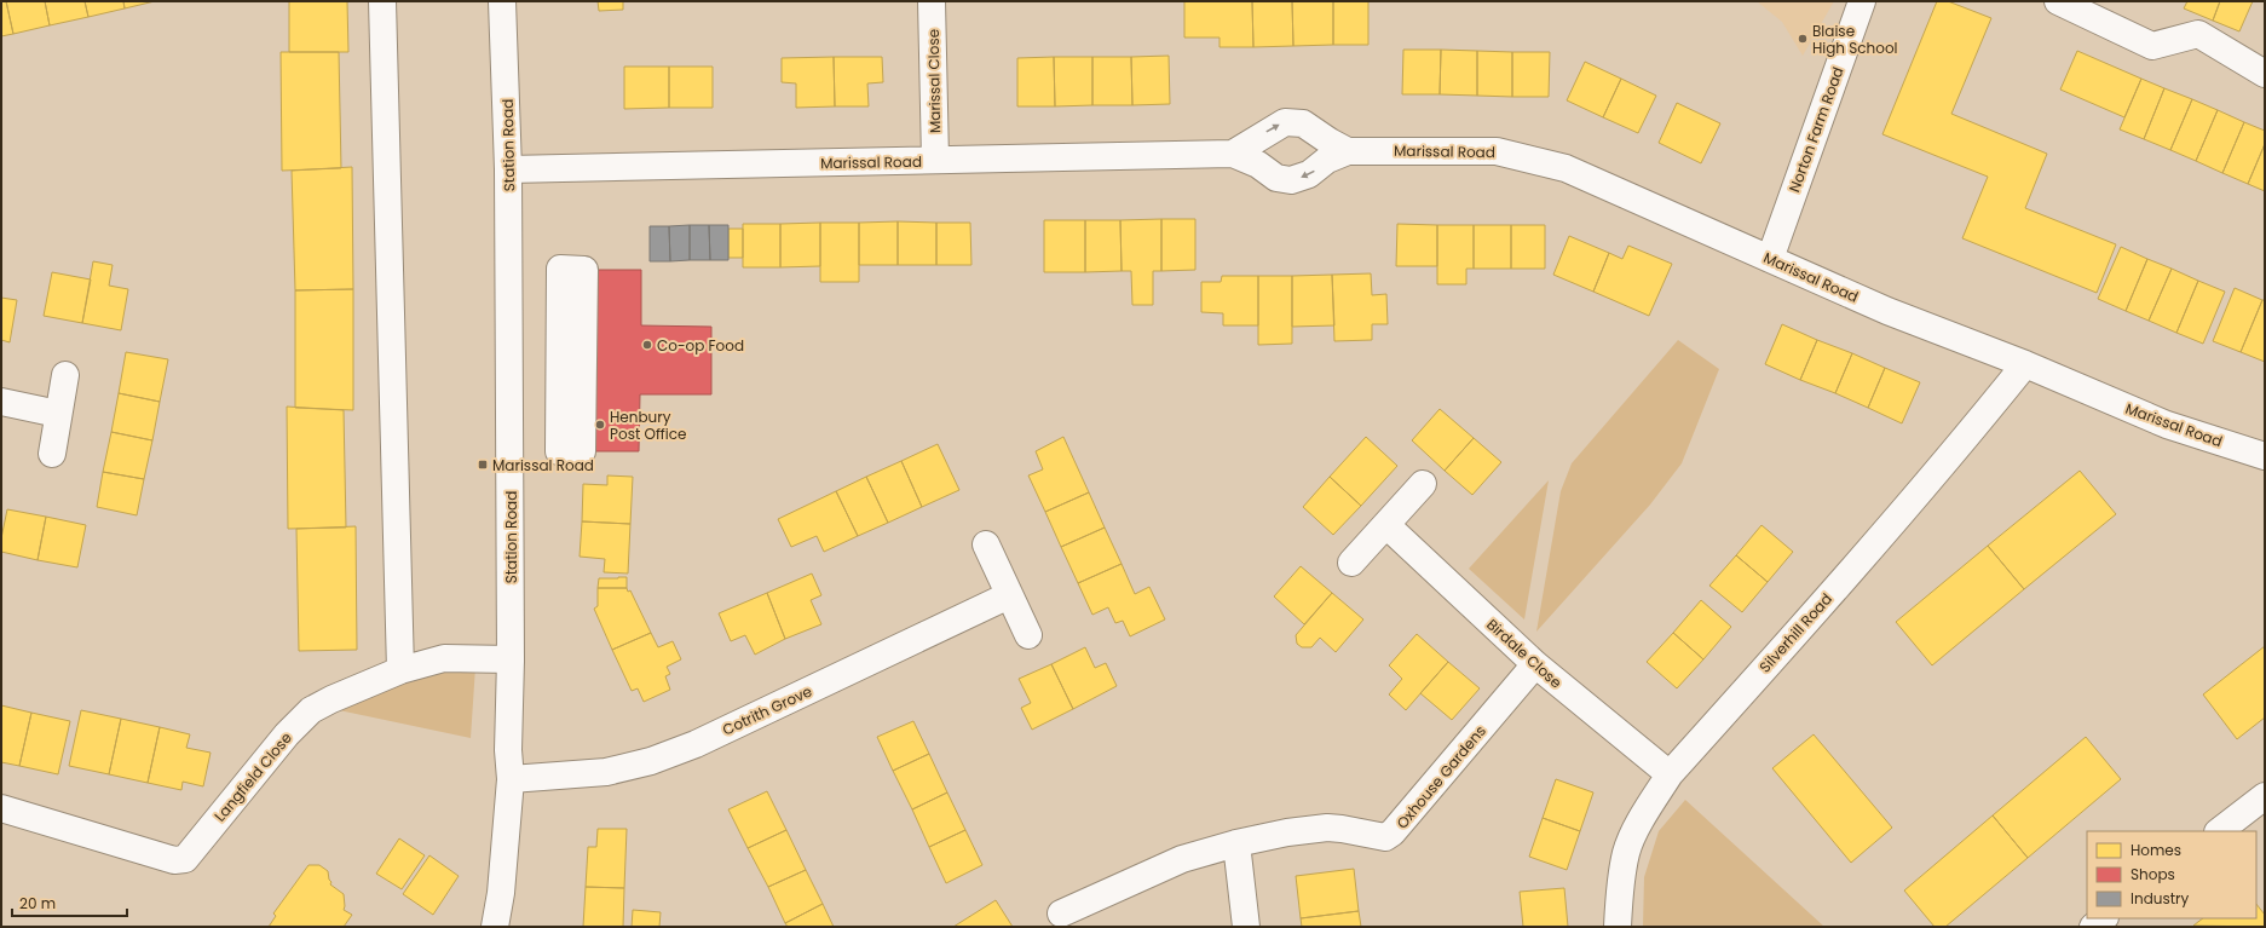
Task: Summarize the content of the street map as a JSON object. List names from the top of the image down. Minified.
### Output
{"streets":{"street":["Marissal Close","Norton Farm Road","Station Road","Marissal Road","Silverhill Road","Birdale Close","Cotrith Grove","Langfield Close","Oxhouse Gardens"]},"crossings":[["Marissal Close","Marissal Road"],["Norton Farm Road","Marissal Road"],["Station Road","Marissal Road"],["Station Road","Cotrith Grove"],["Station Road","Langfield Close"],["Marissal Road","Silverhill Road"],["Silverhill Road","Birdale Close"],["Birdale Close","Oxhouse Gardens"]],"places":{"other":["Blaise High School","Co-op Food","Henbury Post Office"],"transit":["Marissal Road"]},"legend":["Homes","Shops","Industry"],"scale_bar":"20 m"}
